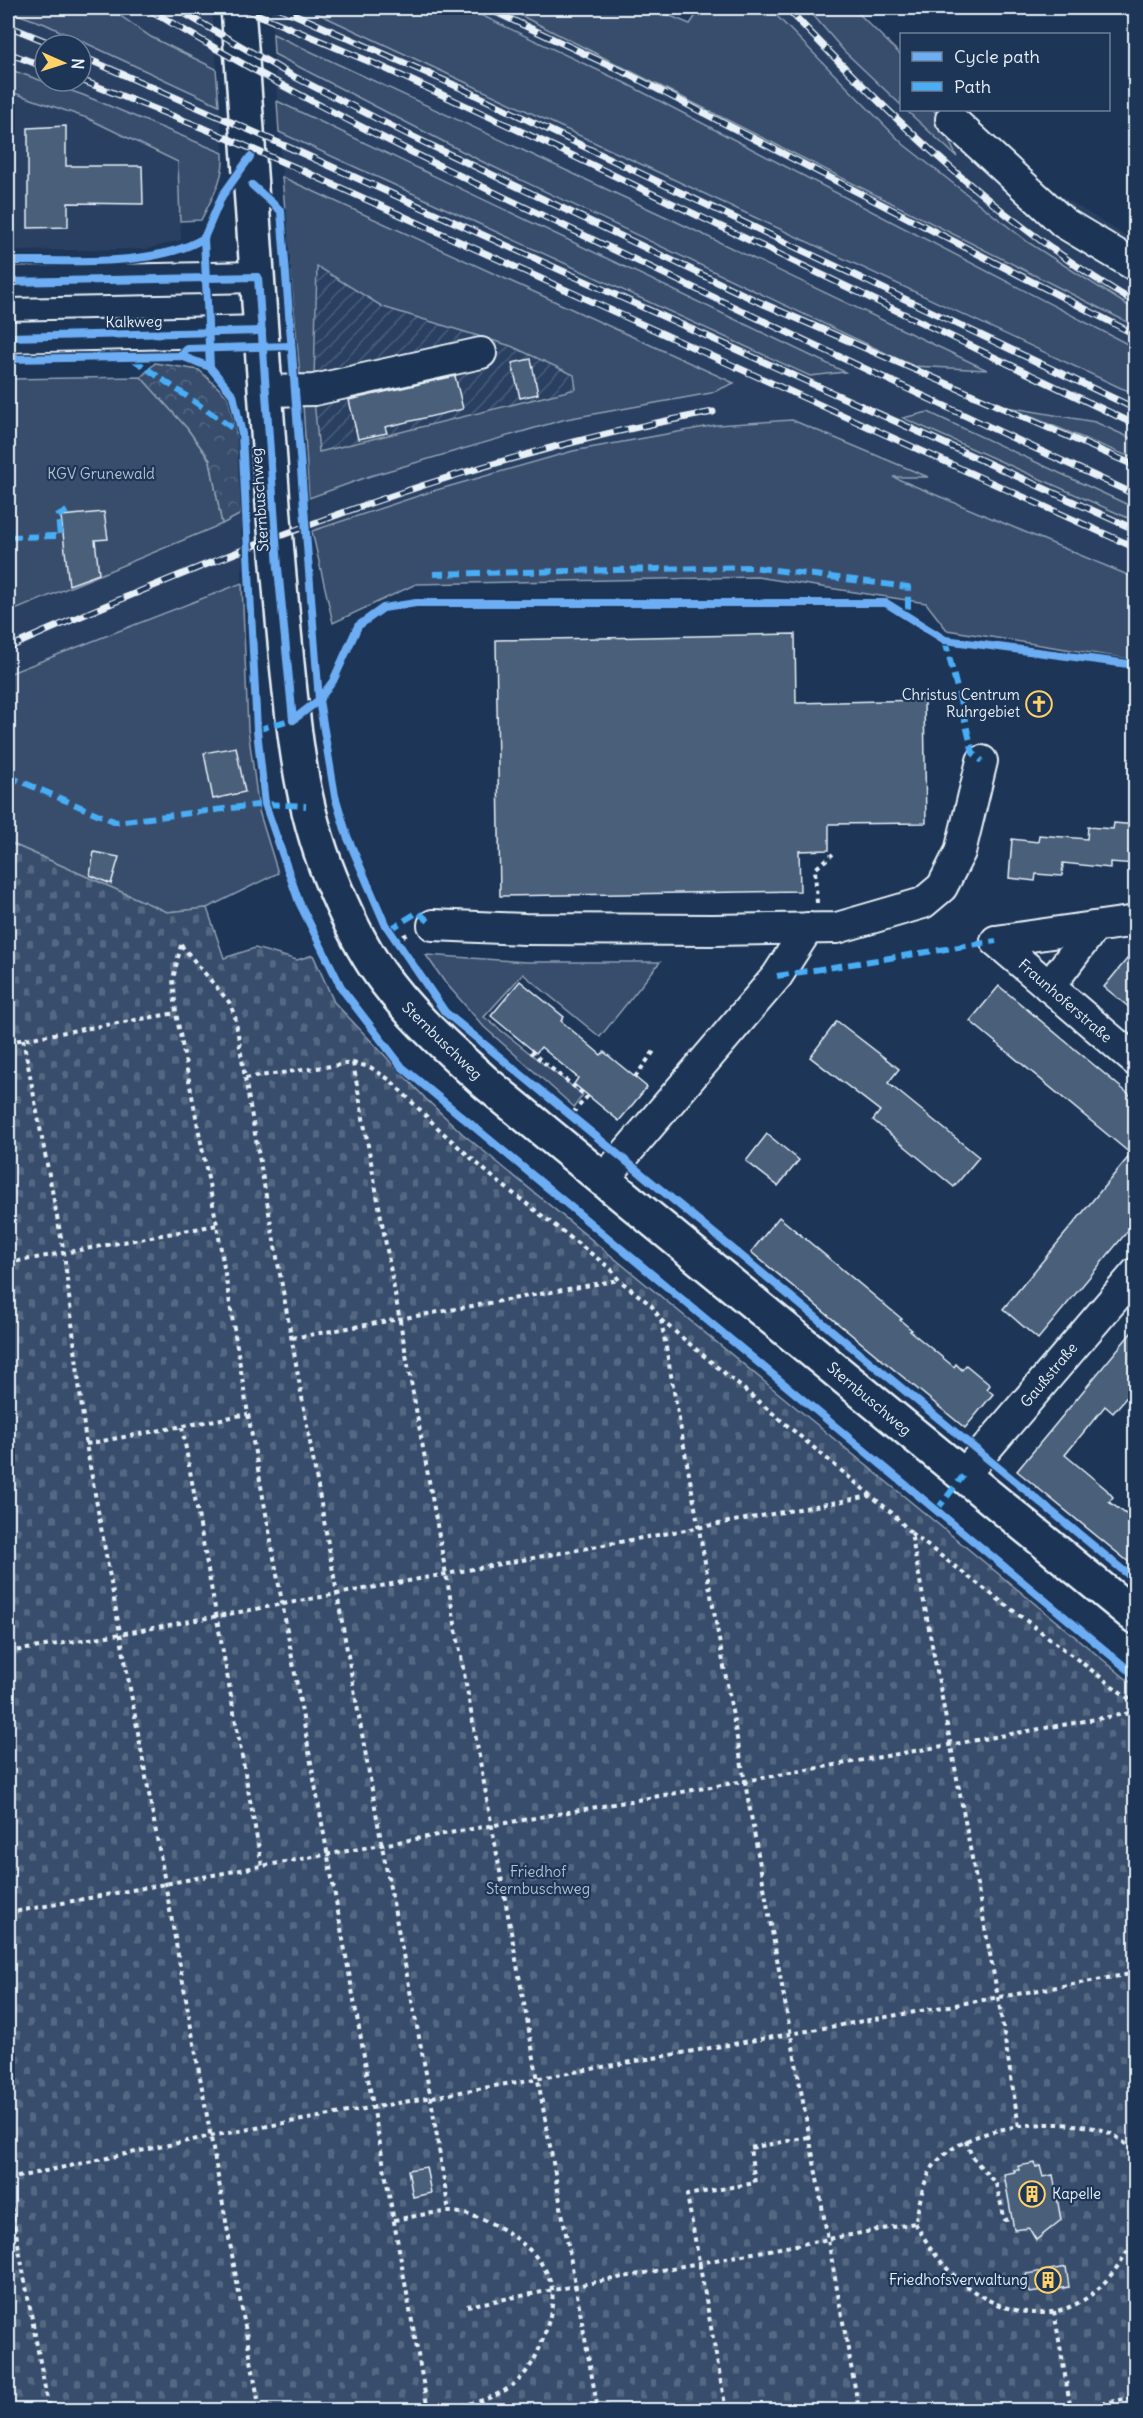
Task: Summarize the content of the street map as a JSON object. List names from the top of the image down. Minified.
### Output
{"streets":{"main road":["Sternbuschweg"],"street":["Kalkweg","Fraunhoferstraße","Gaußstraße"]},"crossings":[["Kalkweg","Sternbuschweg"],["Sternbuschweg","Gaußstraße"]],"parks":["KGV Grunewald","Friedhof Sternbuschweg"],"places":{"church":["Christus Centrum Ruhrgebiet"],"building":["Kapelle","Friedhofsverwaltung"]},"legend":["Cycle path","Path"],"north":"right"}
